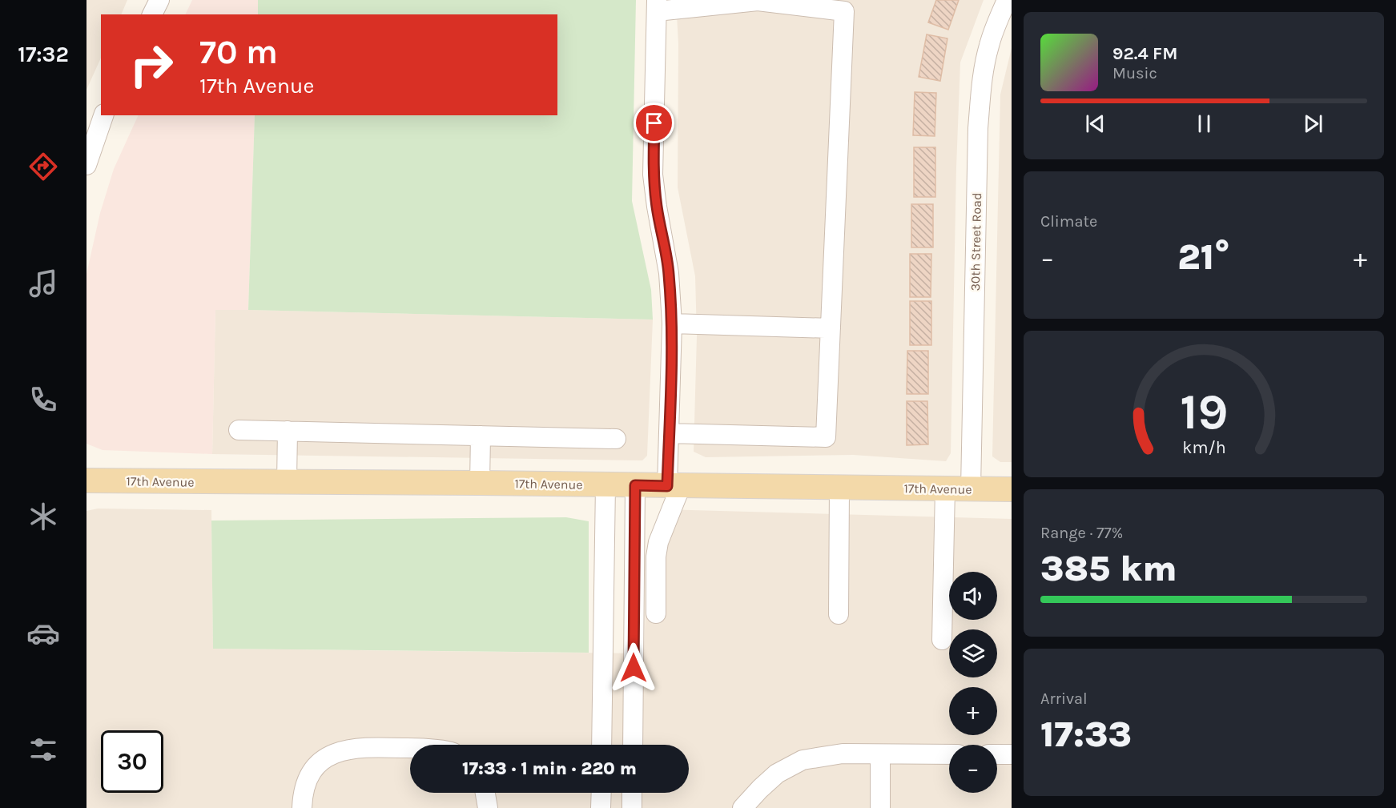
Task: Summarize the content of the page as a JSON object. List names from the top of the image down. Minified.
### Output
{"streets":{"main road":["17th Avenue"],"street":["30th Street Road"]},"crossings":[["30th Street Road","17th Avenue"]],"page":{"tabs":"17:32","turn":["70 m","17th Avenue"],"song":["92.4 FM","Music"],"tile":["Climate",["Range · 77%","385 km"],["Arrival","17:33"]],"heat":["−","21°","+"],"map_buttons":["+","−"],"limit":"30","trip":"17:33 · 1 min · 220 m","gauge":["19","km/h"]}}
